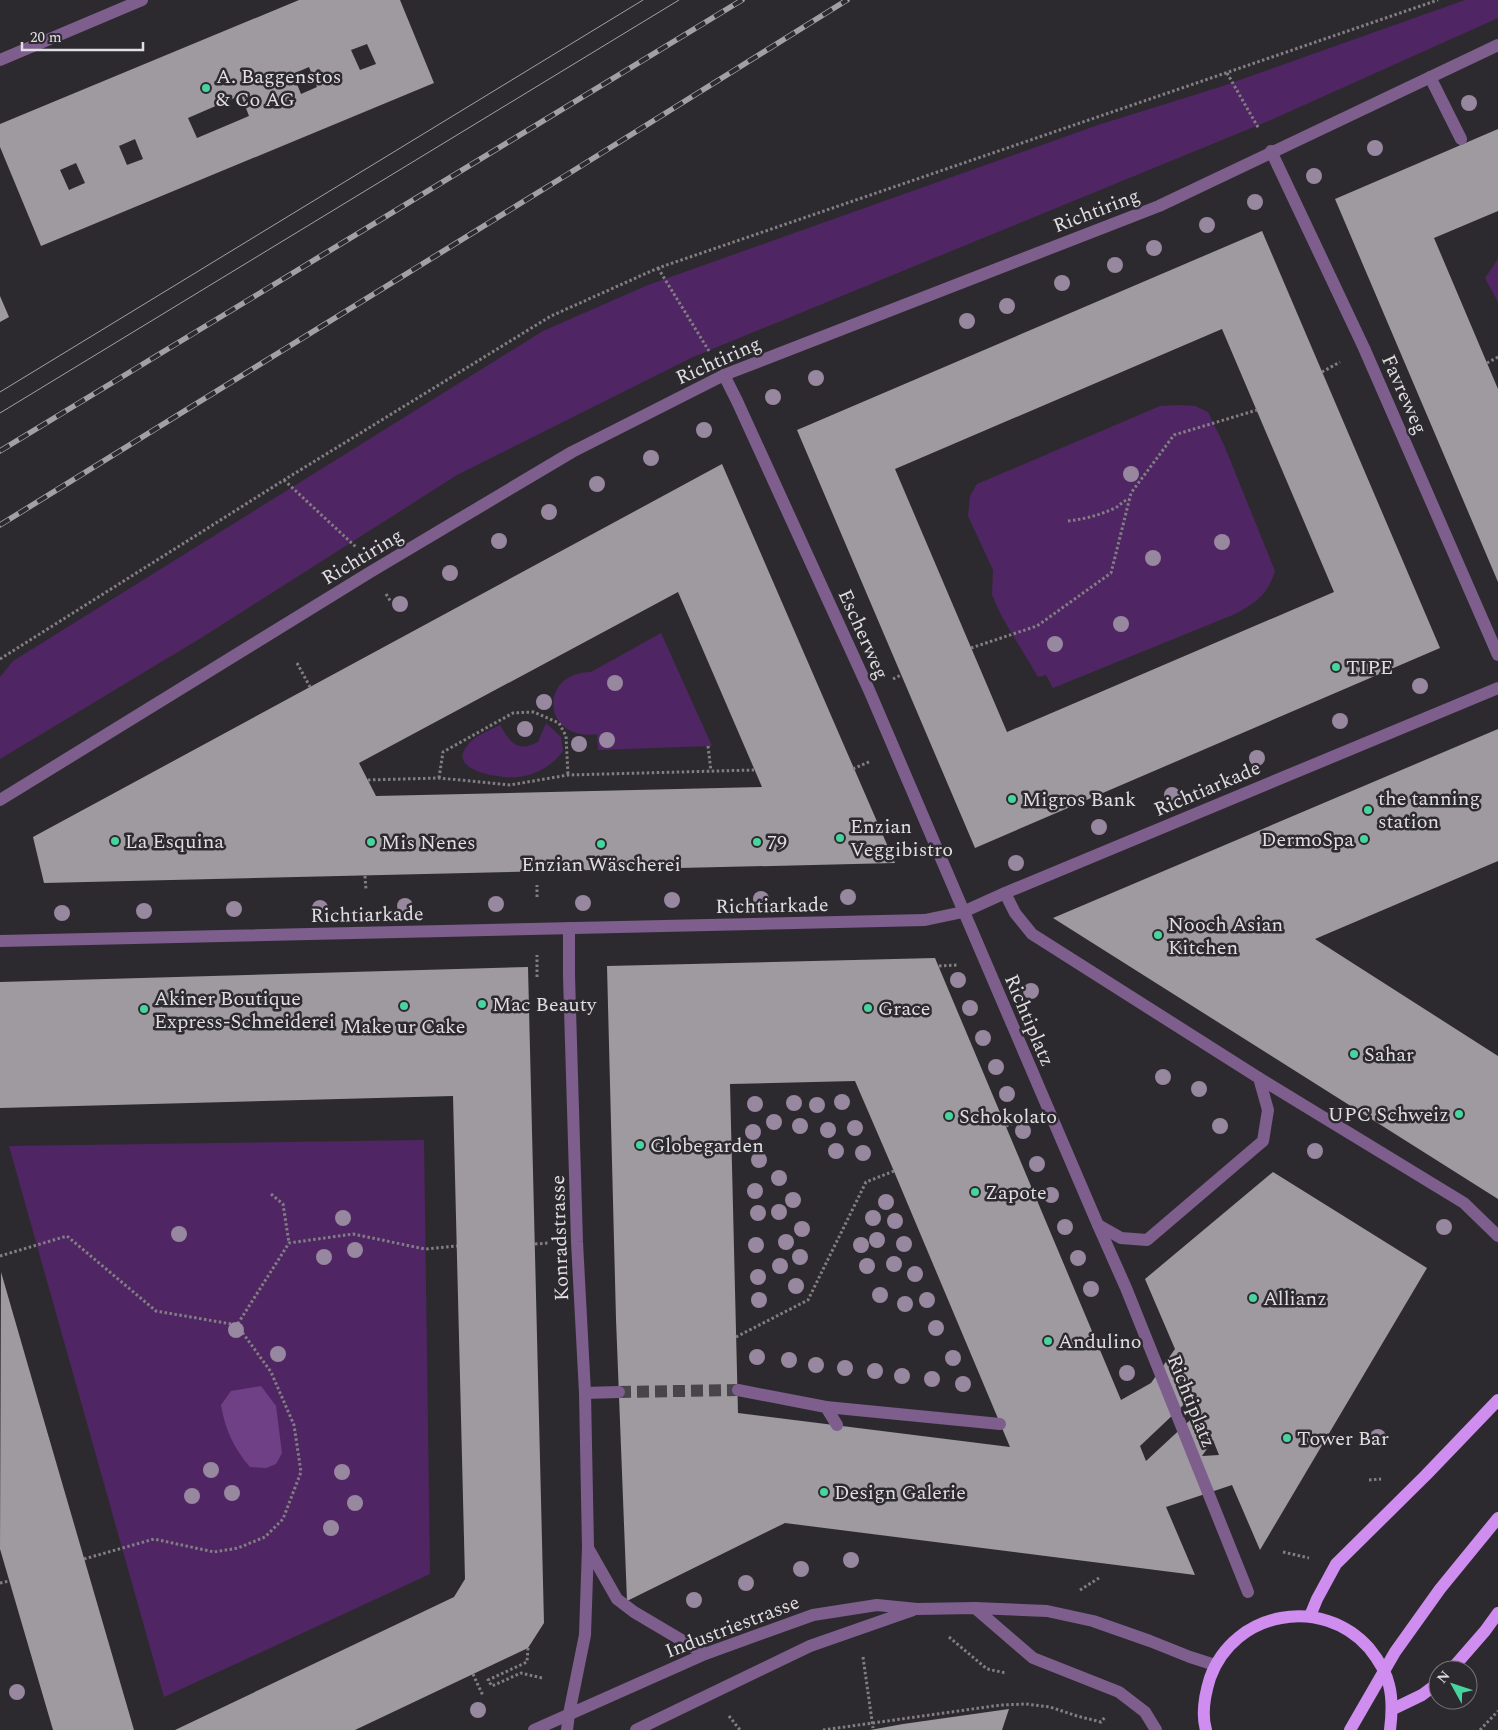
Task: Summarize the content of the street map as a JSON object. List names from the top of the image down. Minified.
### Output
{"streets":{"street":["Richtiring","Favreweg","Escherweg","Richtiarkade","Richtiplatz","Konradstrasse","Industriestrasse"]},"crossings":[["Richtiring","Favreweg"],["Richtiring","Escherweg"],["Escherweg","Richtiarkade"],["Escherweg","Richtiplatz"],["Richtiarkade","Richtiplatz"],["Richtiarkade","Konradstrasse"],["Konradstrasse","Industriestrasse"]],"places":["A. Baggenstos & Co AG","TIPE","Migros Bank","the tanning station","Enzian Veggibistro","DermoSpa","La Esquina","Mis Nenes","79","Enzian Wäscherei","Nooch Asian Kitchen","Mac Beauty","Make ur Cake","Grace","Akiner Boutique Express-Schneiderei","Sahar","UPC Schweiz","Schokolato","Globegarden","Zapote","Allianz","Andulino","Tower Bar","Design Galerie"],"scale_bar":"20 m","north":"top left"}
